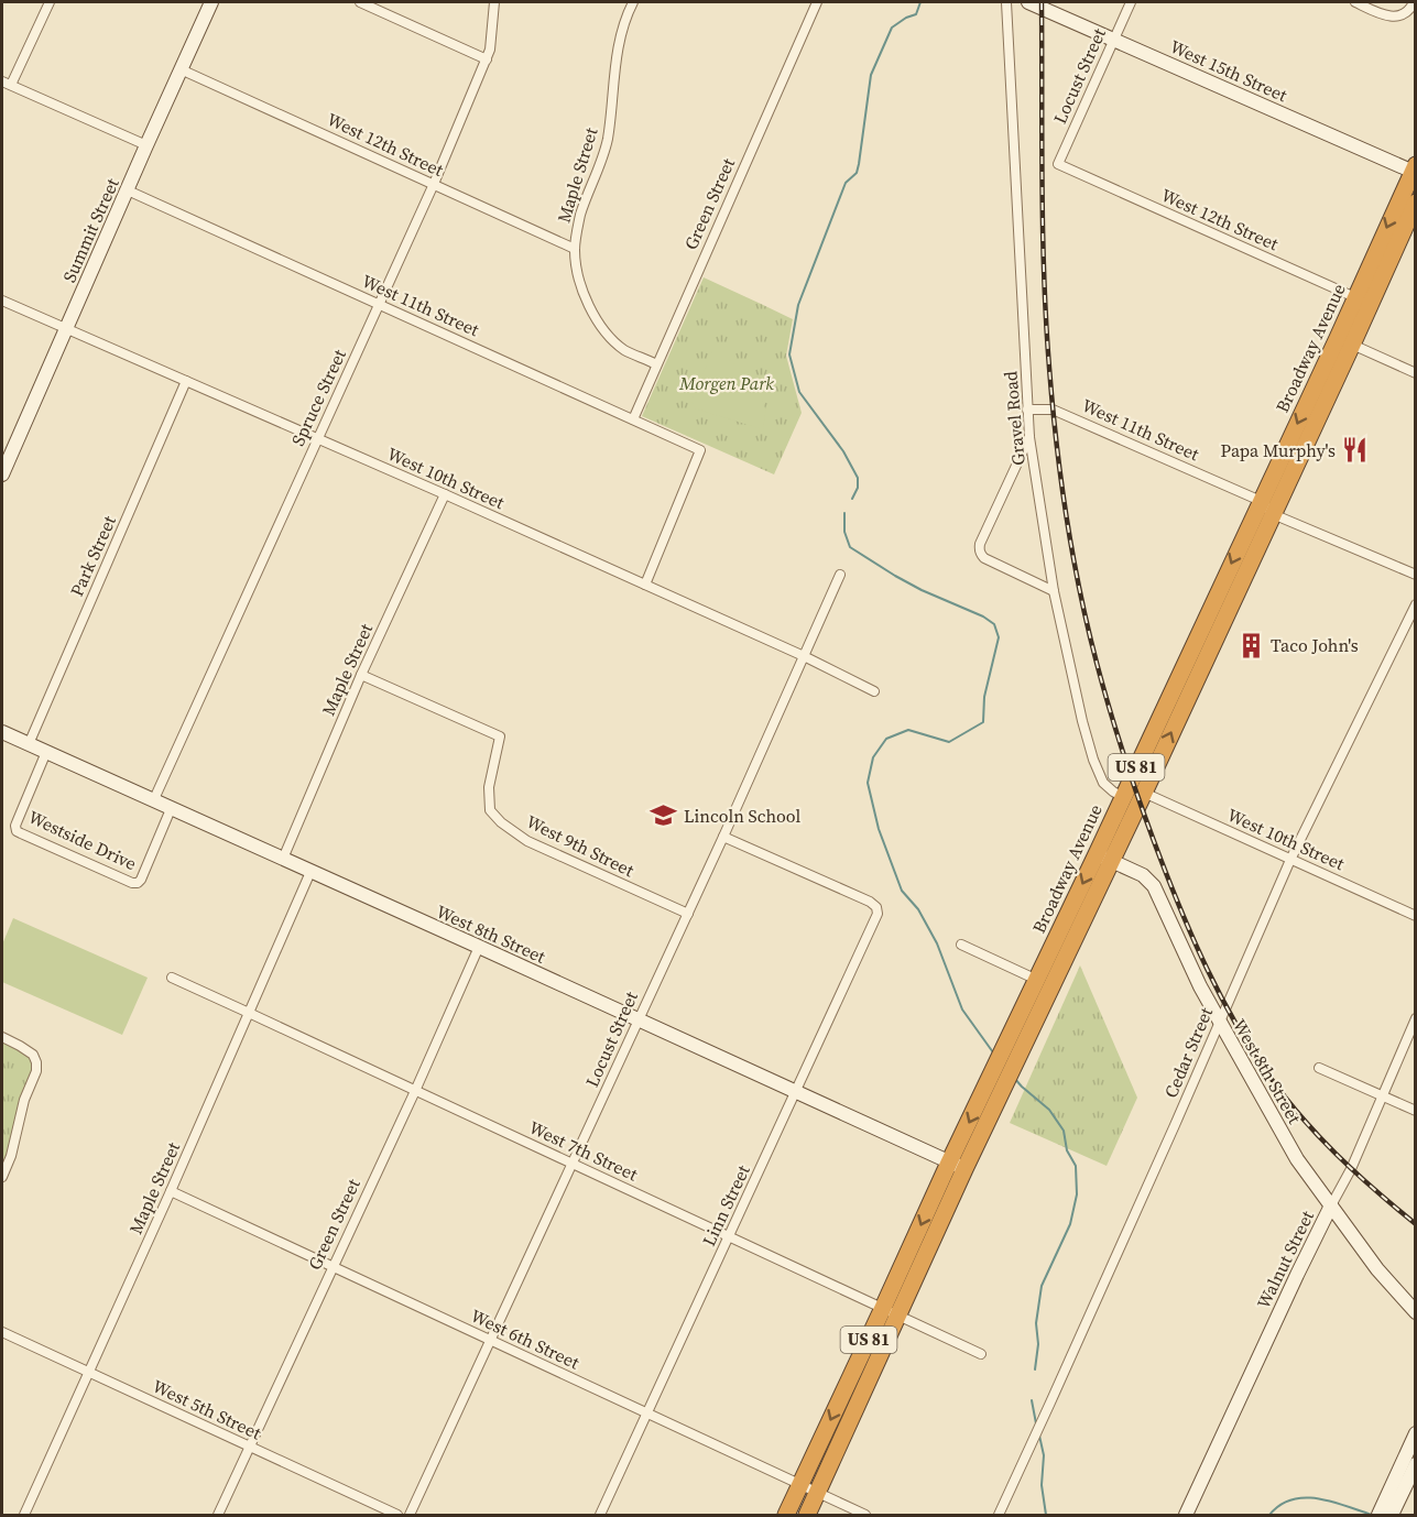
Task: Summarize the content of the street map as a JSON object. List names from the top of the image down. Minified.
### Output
{"streets":{"highway":["Broadway Avenue","US 81"],"street":["West 15th Street","Locust Street","West 12th Street","Maple Street","Green Street","Summit Street","West 11th Street","Spruce Street","Gravel Road","West 10th Street","Park Street","Westside Drive","West 9th Street","West 8th Street","Cedar Street","West 7th Street","Linn Street","Walnut Street","West 6th Street","West 5th Street"]},"crossings":[["West 15th Street","Locust Street"],["West 15th Street","Broadway Avenue"],["Locust Street","West 12th Street"],["Locust Street","West 10th Street"],["Locust Street","West 9th Street"],["Locust Street","West 8th Street"],["Locust Street","West 7th Street"],["Locust Street","Linn Street"],["Locust Street","West 6th Street"],["West 12th Street","Maple Street"],["West 12th Street","Summit Street"],["West 12th Street","Broadway Avenue"],["West 12th Street","Spruce Street"],["Maple Street","Green Street"],["Maple Street","West 10th Street"],["Maple Street","West 9th Street"],["Maple Street","West 8th Street"],["Maple Street","West 7th Street"],["Maple Street","West 6th Street"],["Maple Street","West 5th Street"],["Green Street","West 11th Street"],["Green Street","West 8th Street"],["Green Street","West 7th Street"],["Green Street","West 6th Street"],["Green Street","West 5th Street"],["Summit Street","West 11th Street"],["Summit Street","West 10th Street"],["West 11th Street","Broadway Avenue"],["West 11th Street","Spruce Street"],["West 11th Street","Gravel Road"],["West 11th Street","West 10th Street"],["Broadway Avenue","Gravel Road"],["Broadway Avenue","West 10th Street"],["Broadway Avenue","West 8th Street"],["Broadway Avenue","West 7th Street"],["Broadway Avenue","West 6th Street"],["Spruce Street","West 10th Street"],["Spruce Street","West 8th Street"],["Gravel Road","West 10th Street"],["West 10th Street","Park Street"],["West 10th Street","Cedar Street"],["Park Street","West 8th Street"],["Westside Drive","West 8th Street"],["West 8th Street","Cedar Street"],["West 8th Street","Linn Street"],["West 8th Street","Walnut Street"],["West 7th Street","Linn Street"],["Linn Street","West 6th Street"]],"parks":["Morgen Park"],"places":{"restaurant":["Papa Murphy's"],"building":["Taco John's"],"school or university":["Lincoln School"]}}
